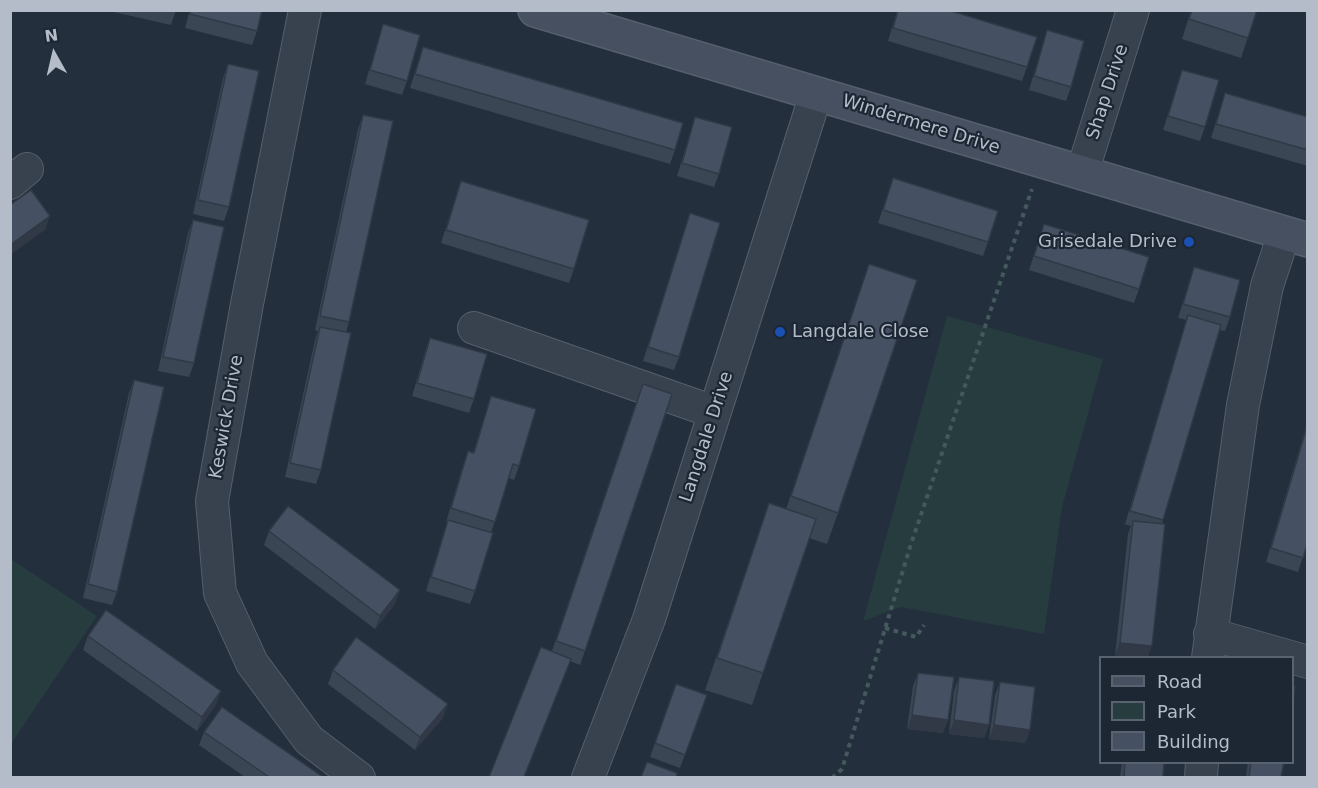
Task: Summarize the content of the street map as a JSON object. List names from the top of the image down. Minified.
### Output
{"streets":{"street":["Shap Drive","Windermere Drive","Keswick Drive","Langdale Drive"]},"crossings":[["Shap Drive","Windermere Drive"],["Windermere Drive","Langdale Drive"]],"places":["Grisedale Drive","Langdale Close"],"legend":["Road","Park","Building"],"north":"top"}
